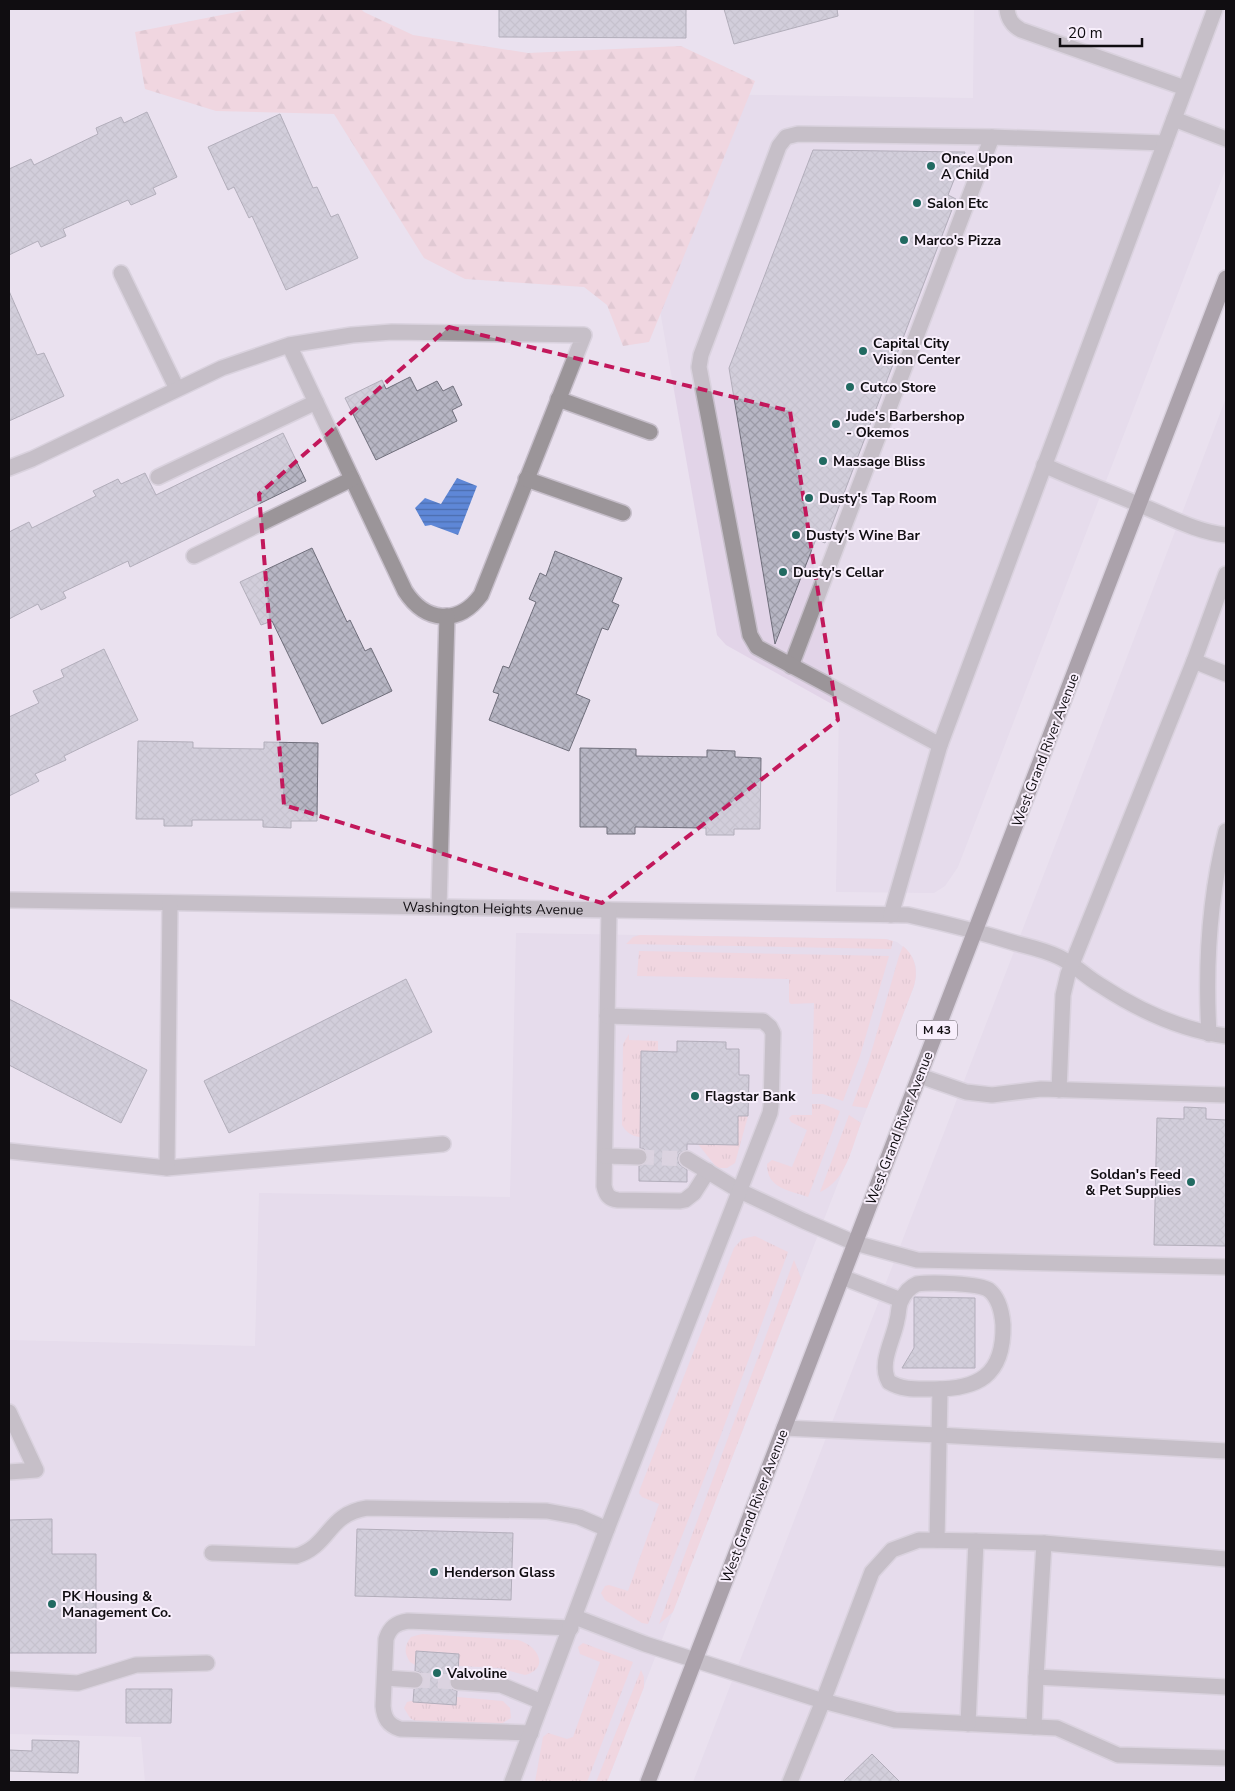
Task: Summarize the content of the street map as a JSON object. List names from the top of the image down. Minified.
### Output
{"streets":{"main road":["West Grand River Avenue","M 43"],"street":["Washington Heights Avenue"]},"crossings":[["West Grand River Avenue","Washington Heights Avenue"]],"places":["Once Upon A Child","Salon Etc","Marco's Pizza","Capital City Vision Center","Cutco Store","Jude's Barbershop - Okemos","Massage Bliss","Dusty's Tap Room","Dusty's Wine Bar","Dusty's Cellar","Flagstar Bank","Soldan's Feed & Pet Supplies","Henderson Glass","PK Housing & Management Co.","Valvoline"],"scale_bar":"20 m"}
